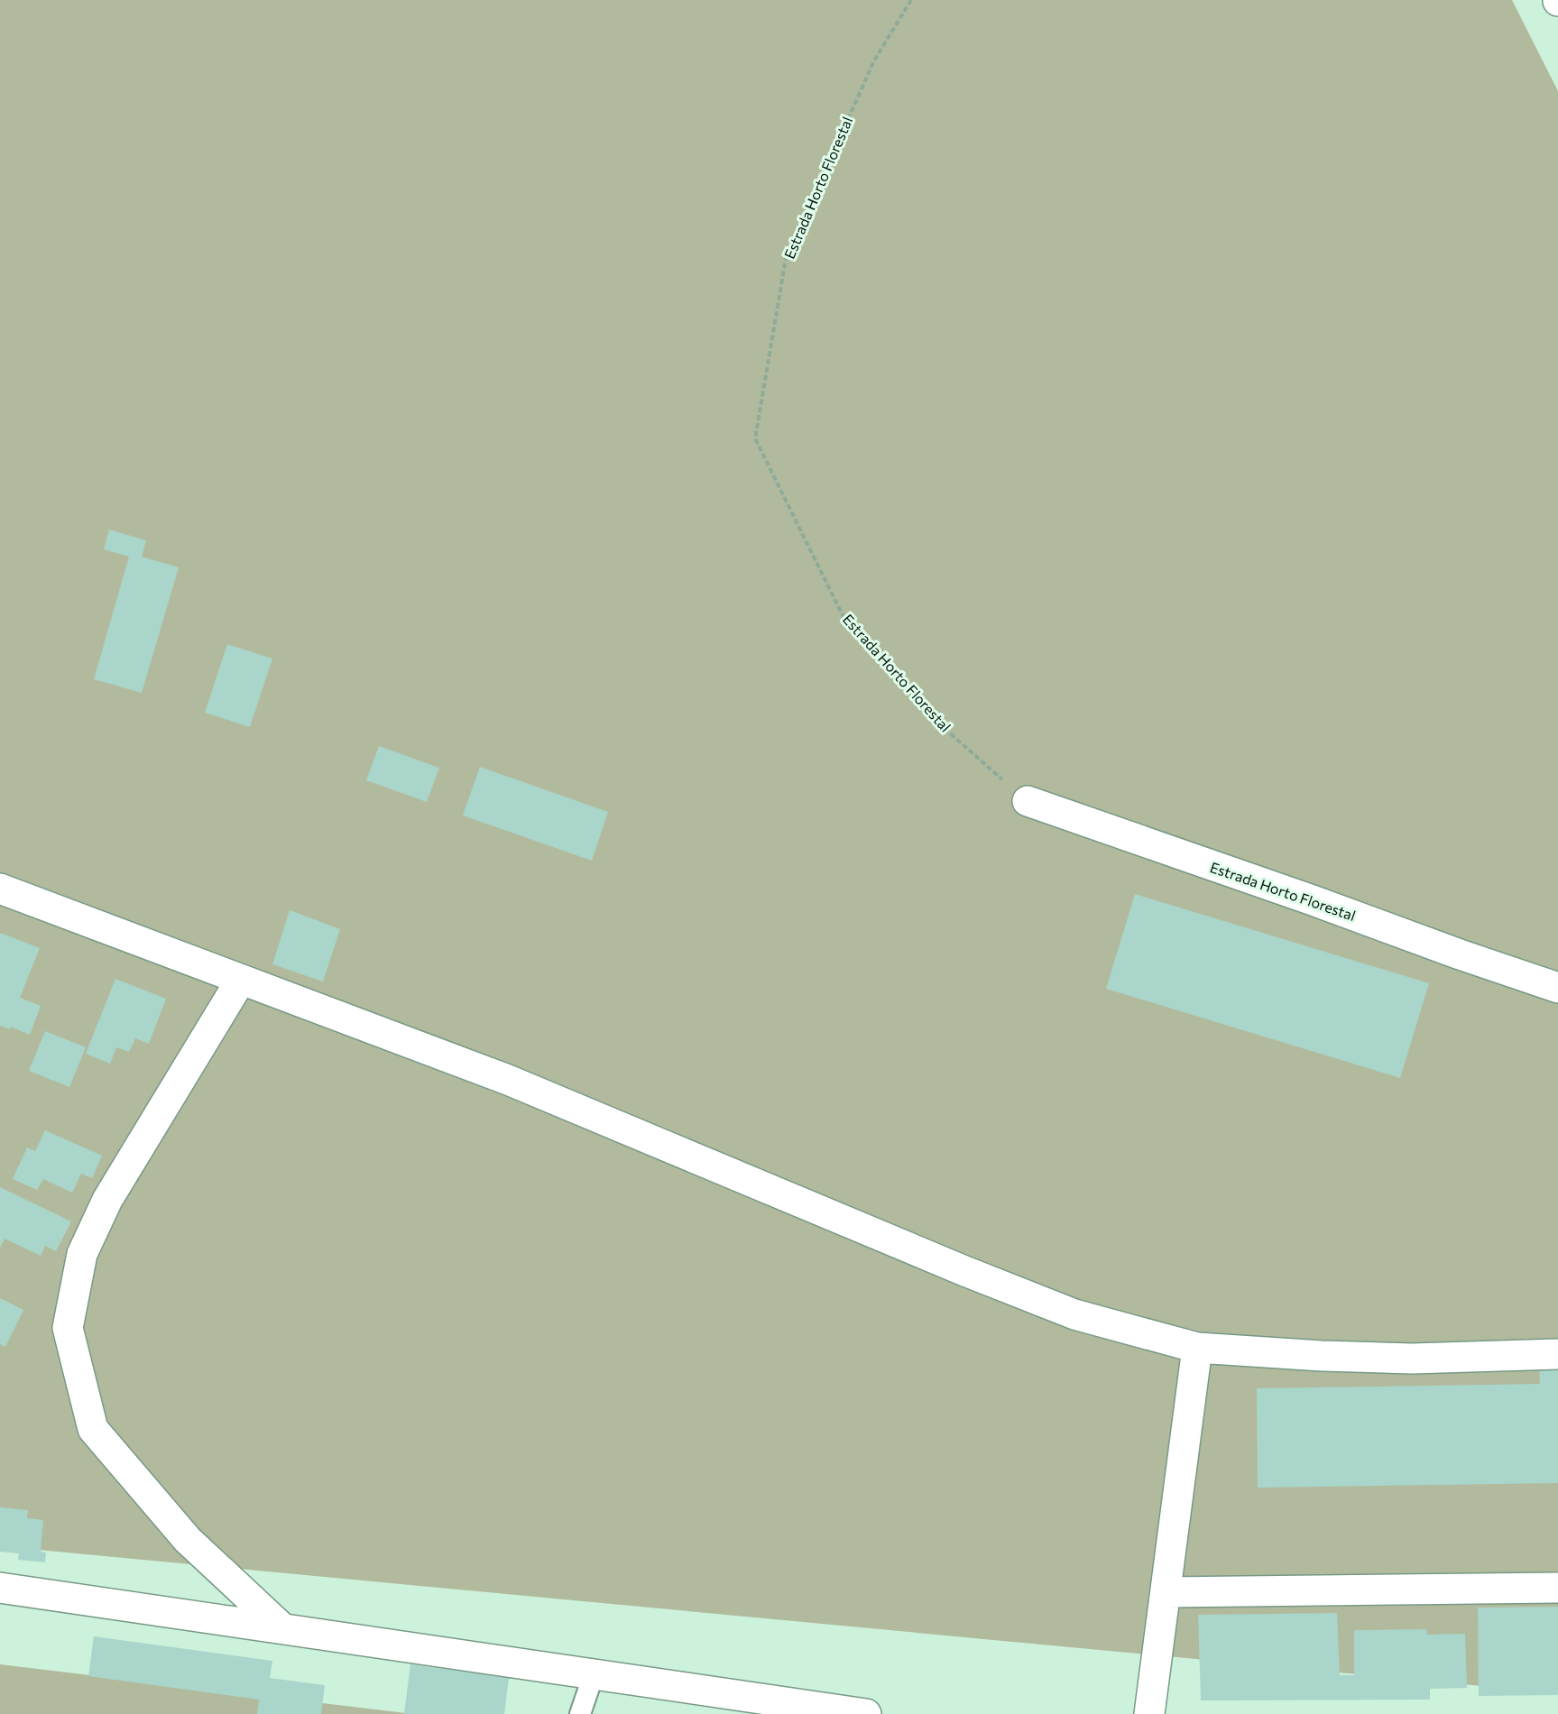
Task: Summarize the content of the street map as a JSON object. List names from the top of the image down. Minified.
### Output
{"streets":{"street":["Estrada Horto Florestal"]}}
